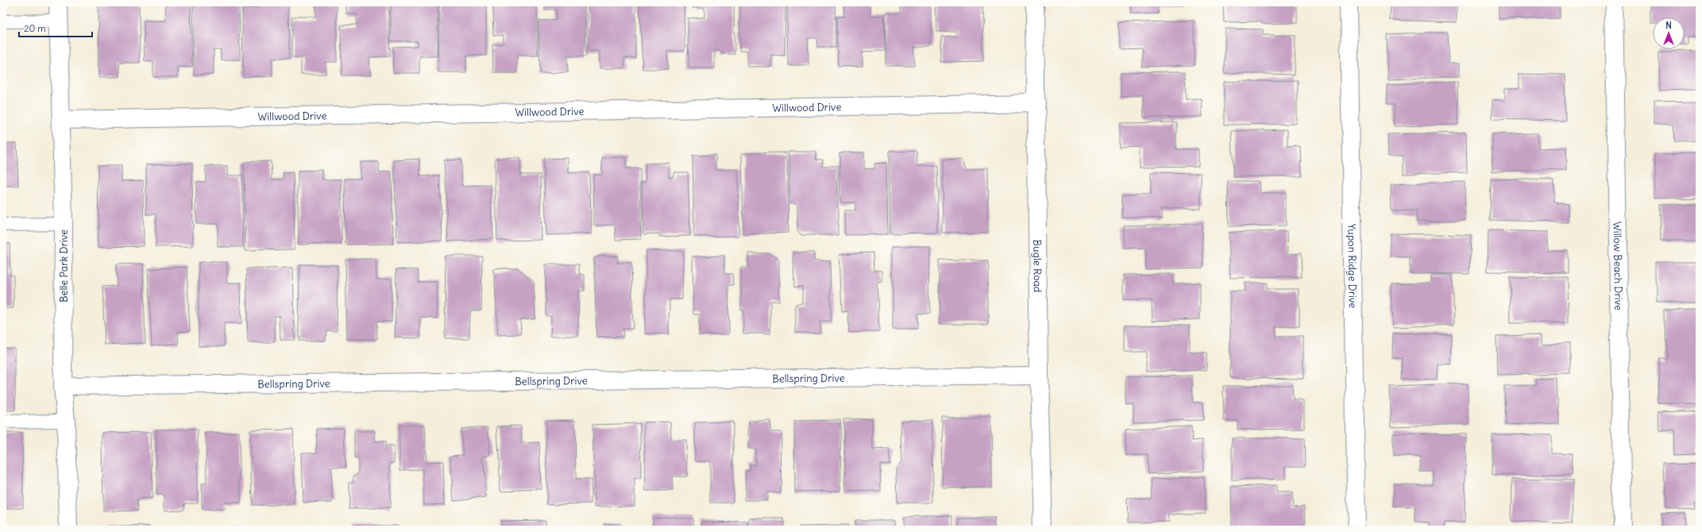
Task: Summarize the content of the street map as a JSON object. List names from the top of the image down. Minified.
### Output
{"streets":{"street":["Willwood Drive","Belle Park Drive","Bugle Road","Yupon Ridge Drive","Willow Beach Drive","Bellspring Drive"]},"crossings":[["Willwood Drive","Belle Park Drive"],["Willwood Drive","Bugle Road"],["Belle Park Drive","Bellspring Drive"],["Bugle Road","Bellspring Drive"]],"scale_bar":"20 m","north":"top"}
